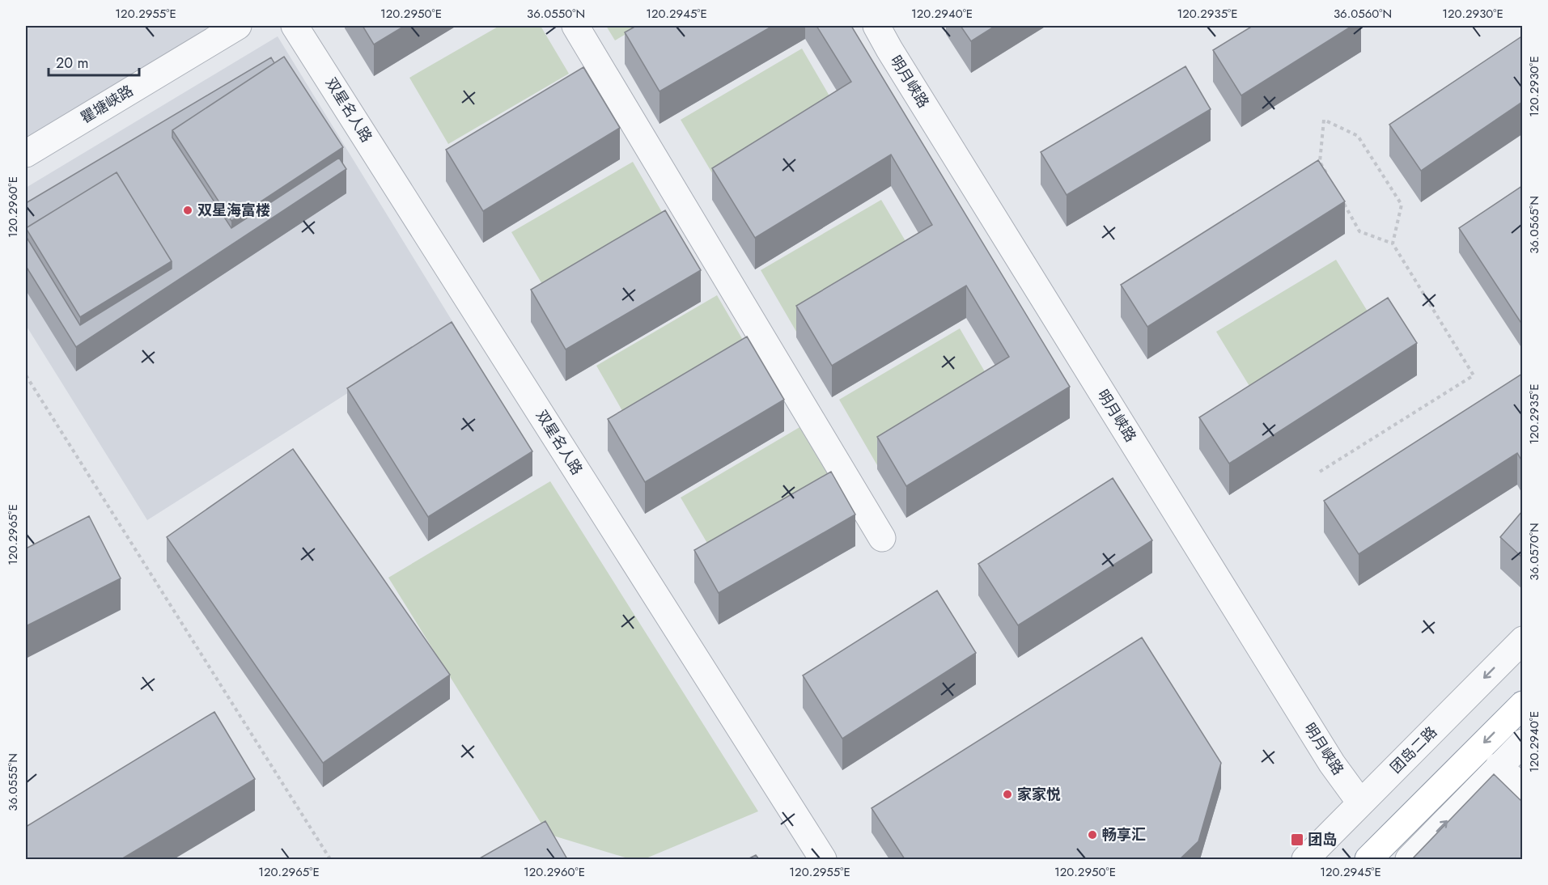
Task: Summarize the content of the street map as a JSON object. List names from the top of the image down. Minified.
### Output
{"streets":{"street":["明月峡路","瞿塘峡路","双星名人路","团岛二路"]},"crossings":[["明月峡路","团岛二路"]],"places":{"other":["双星海富楼","家家悦","畅享汇"],"transit":["团岛"]},"scale_bar":"20 m","coordinates":["120.2955°E","120.2950°E","36.0550°N","120.2945°E","120.2940°E","120.2935°E","36.0560°N","120.2930°E","120.2960°E","36.0565°N","120.2965°E","36.0570°N","36.0555°N"]}
